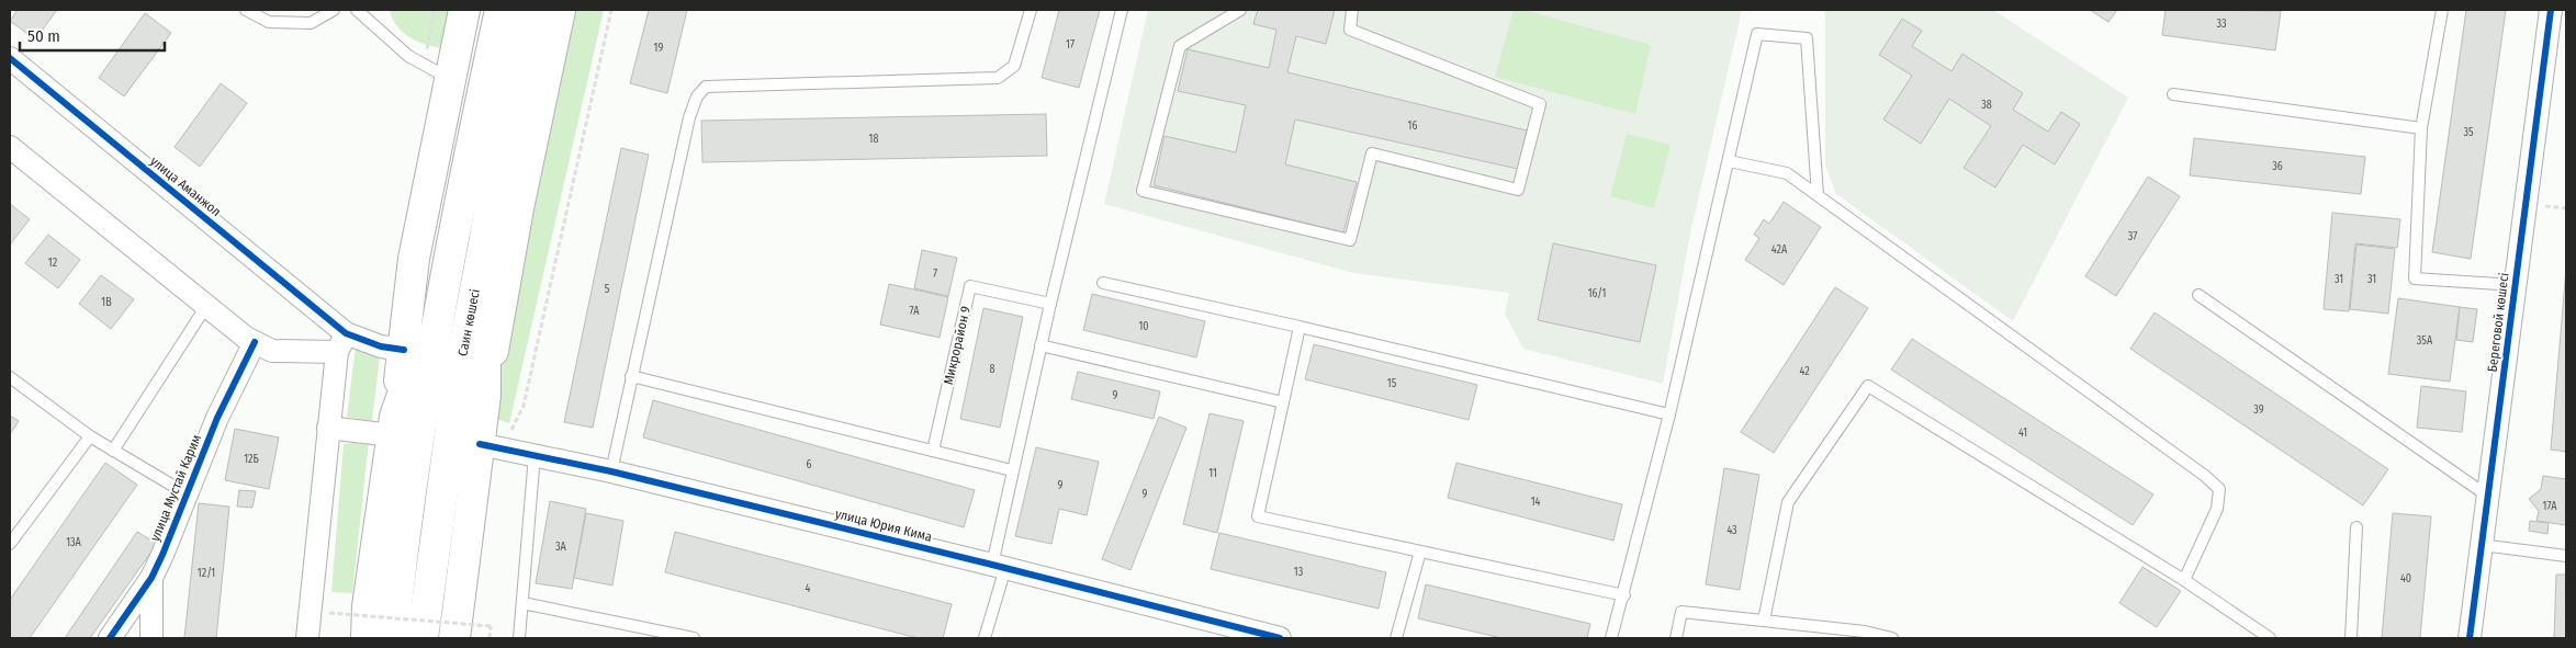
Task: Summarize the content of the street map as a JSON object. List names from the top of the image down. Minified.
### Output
{"streets":{"main road":["Саин көшесі"],"street":["улица Аманжол","Береговой көшесі","улица Мустай Карим","улица Юрия Кима"],"lane":["Микрорайон 9"]},"crossings":[["Саин көшесі","улица Юрия Кима"]],"house_numbers":["33","17","19","38","16","35","18","36","37","42А","12","7","31","31","5","16/1","1В","7А","10","35А","8","42","15","9","39","41","12Б","6","11","9","9","14","17А","43","13А","3А","13","12/1","40","4"],"scale_bar":"50 m"}
